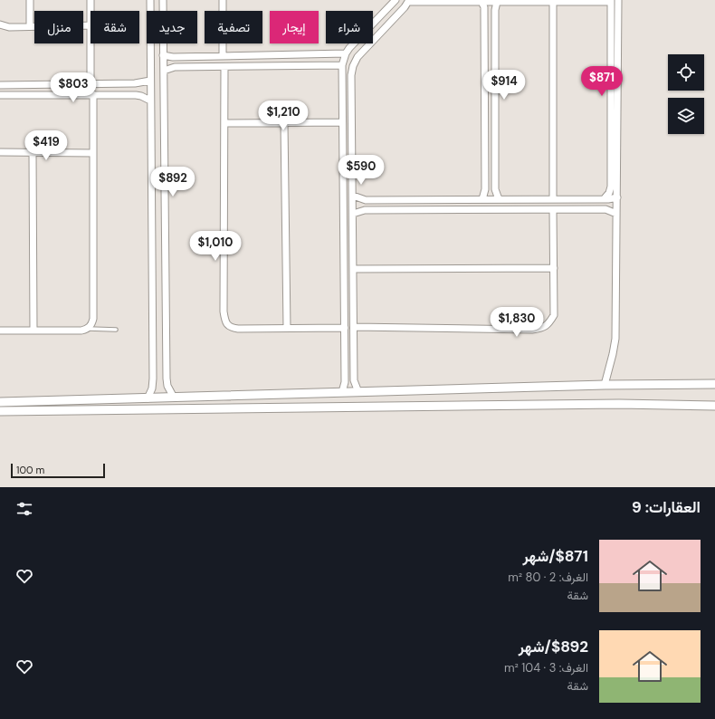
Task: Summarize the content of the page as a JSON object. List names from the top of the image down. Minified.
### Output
{"scale_bar":"100 m","page":{"chip":["شراء","إيجار","تصفية","جديد","شقة","منزل"],"price":["$871","$914","$803","$1,210","$419","$590","$892","$1,010","$1,830"],"scale":"100 m","heading":"العقارات: 9","list":[{"name":"$871/شهر","note":"الغرف: 2 · 80 m² · شقة"},{"name":"$892/شهر","note":"الغرف: 3 · 104 m² · شقة"}]}}
